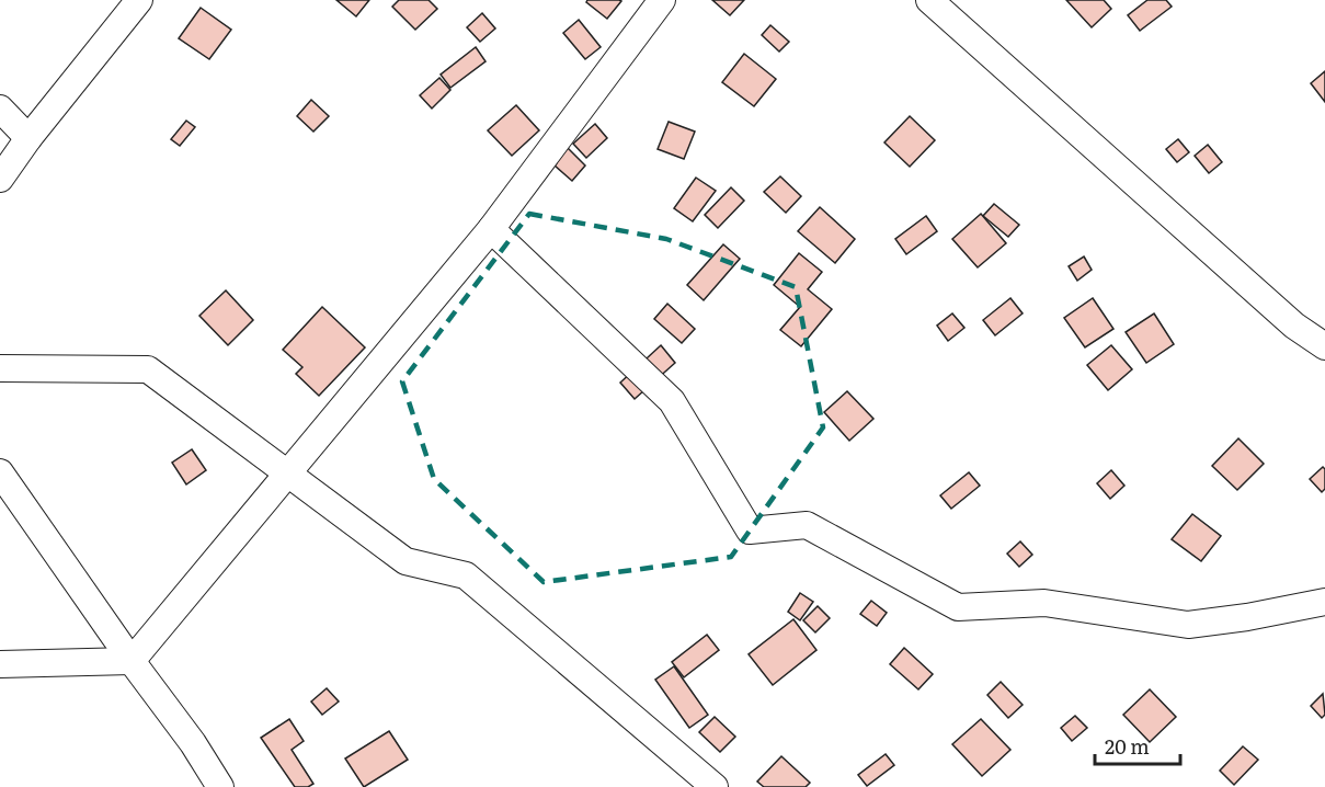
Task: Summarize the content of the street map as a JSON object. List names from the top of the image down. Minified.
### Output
{"scale_bar":"20 m"}
